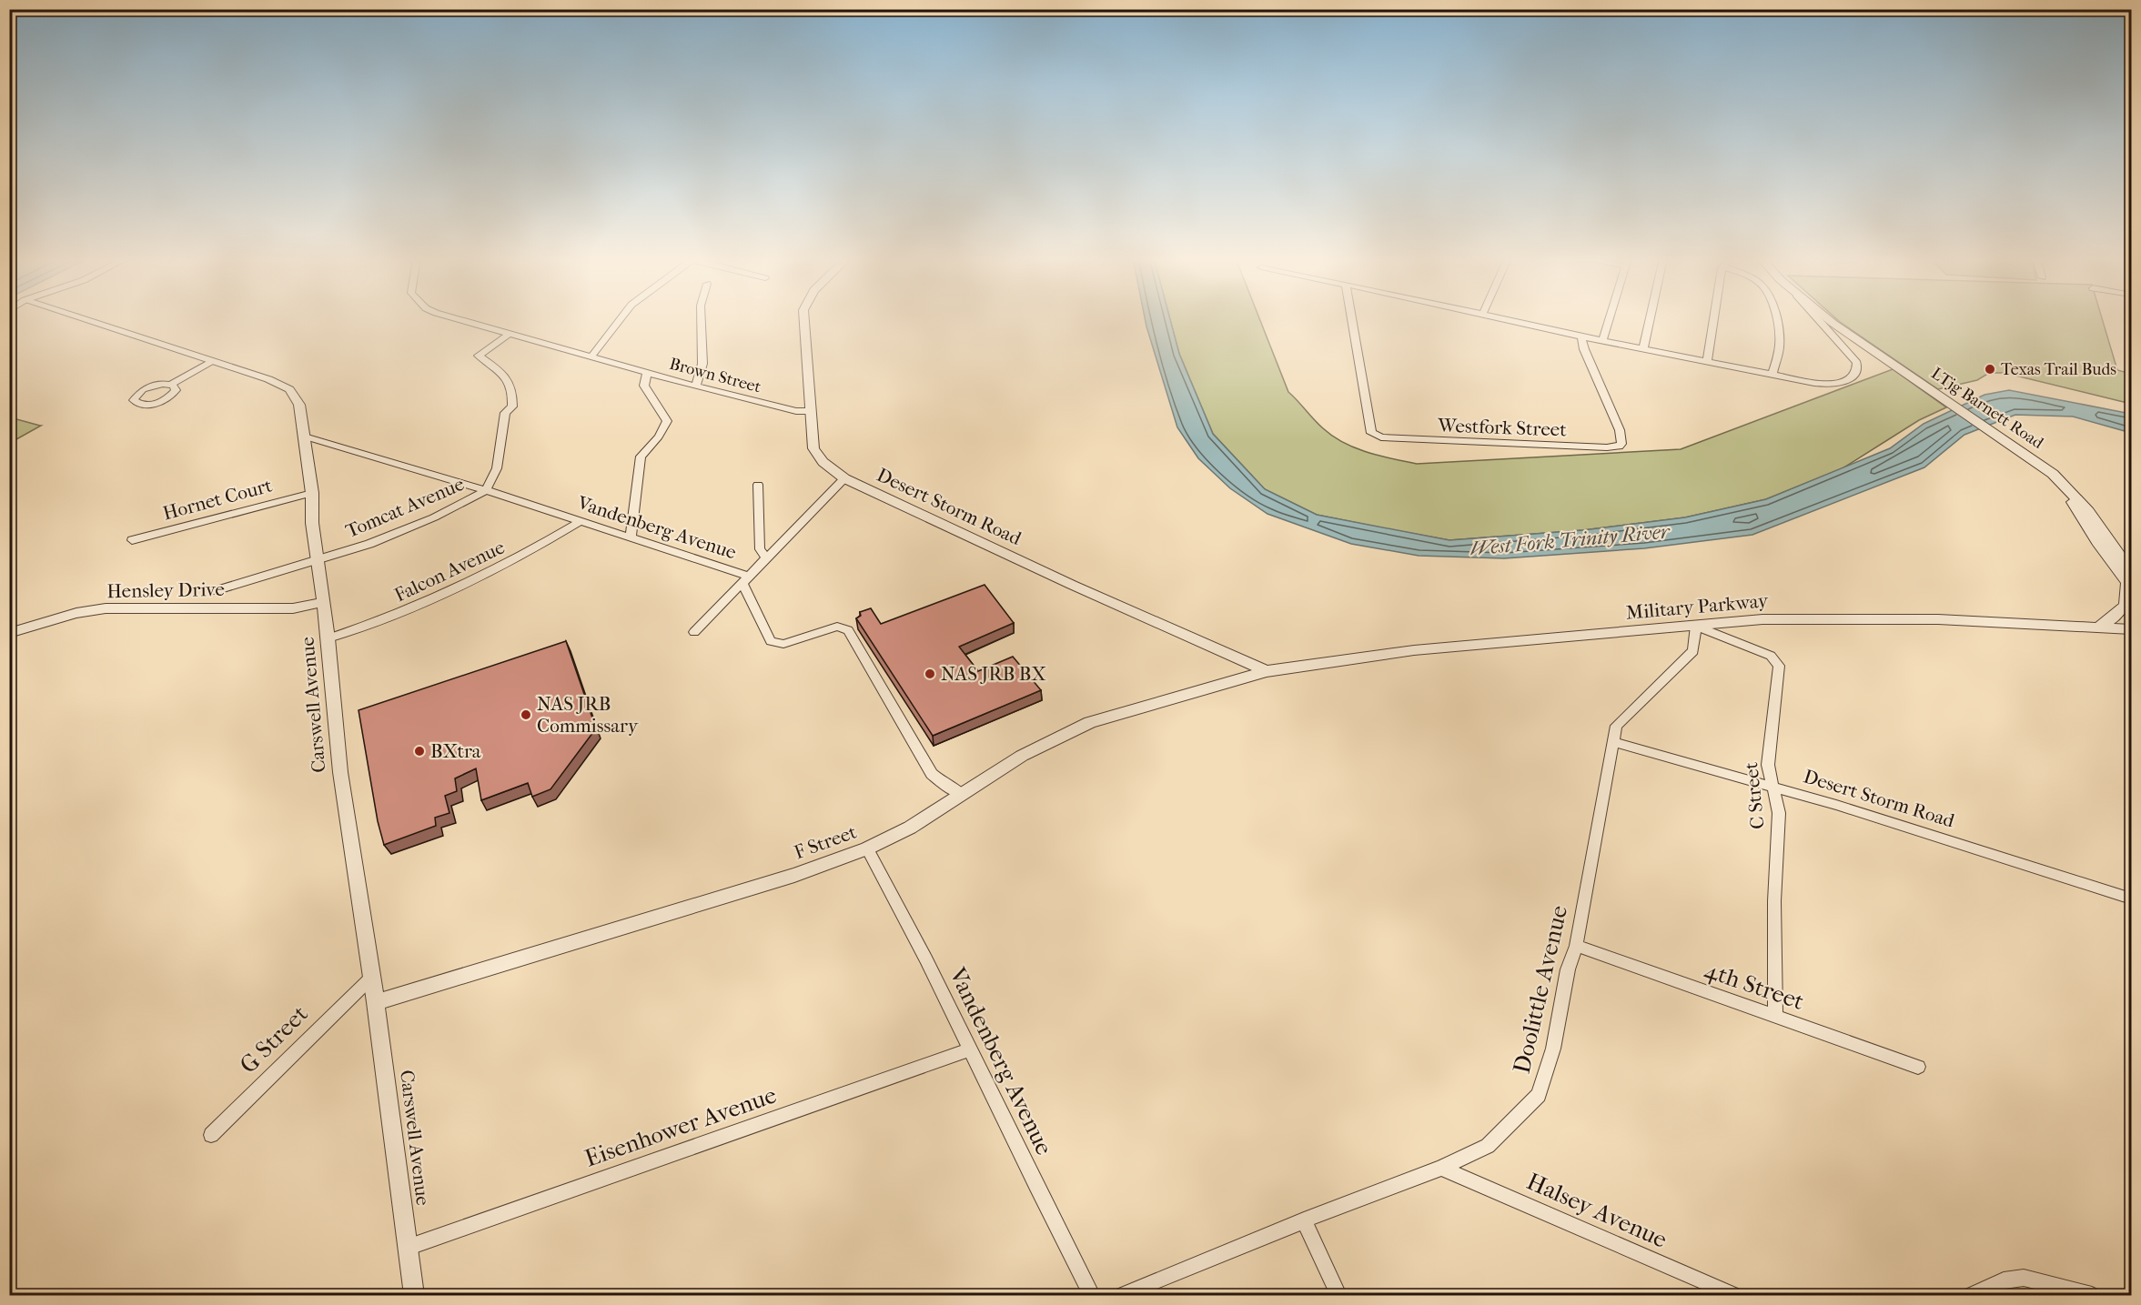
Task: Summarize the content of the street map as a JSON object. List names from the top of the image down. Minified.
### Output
{"streets":{"street":["Brown Street","LTjg Barnett Road","Westfork Street","Hornet Court","Desert Storm Road","Tomcat Avenue","Vandenberg Avenue","Falcon Avenue","Hensley Drive","Military Parkway","Carswell Avenue","C Street","F Street","4th Street","Doolittle Avenue","G Street","Eisenhower Avenue","Halsey Avenue"]},"crossings":[["Brown Street","Desert Storm Road"],["Brown Street","Tomcat Avenue"],["Hornet Court","Carswell Avenue"],["Desert Storm Road","Military Parkway"],["Desert Storm Road","C Street"],["Desert Storm Road","F Street"],["Desert Storm Road","Doolittle Avenue"],["Tomcat Avenue","Vandenberg Avenue"],["Tomcat Avenue","Carswell Avenue"],["Vandenberg Avenue","Falcon Avenue"],["Vandenberg Avenue","Carswell Avenue"],["Vandenberg Avenue","F Street"],["Vandenberg Avenue","Eisenhower Avenue"],["Falcon Avenue","Carswell Avenue"],["Hensley Drive","Carswell Avenue"],["Military Parkway","C Street"],["Military Parkway","F Street"],["Military Parkway","Doolittle Avenue"],["Carswell Avenue","F Street"],["Carswell Avenue","G Street"],["Carswell Avenue","Eisenhower Avenue"],["C Street","4th Street"],["C Street","Doolittle Avenue"],["4th Street","Doolittle Avenue"],["Doolittle Avenue","Halsey Avenue"]],"water":["West Fork Trinity River"],"places":["Texas Trail Buds","NAS JRB BX","NAS JRB Commissary","BXtra"]}
